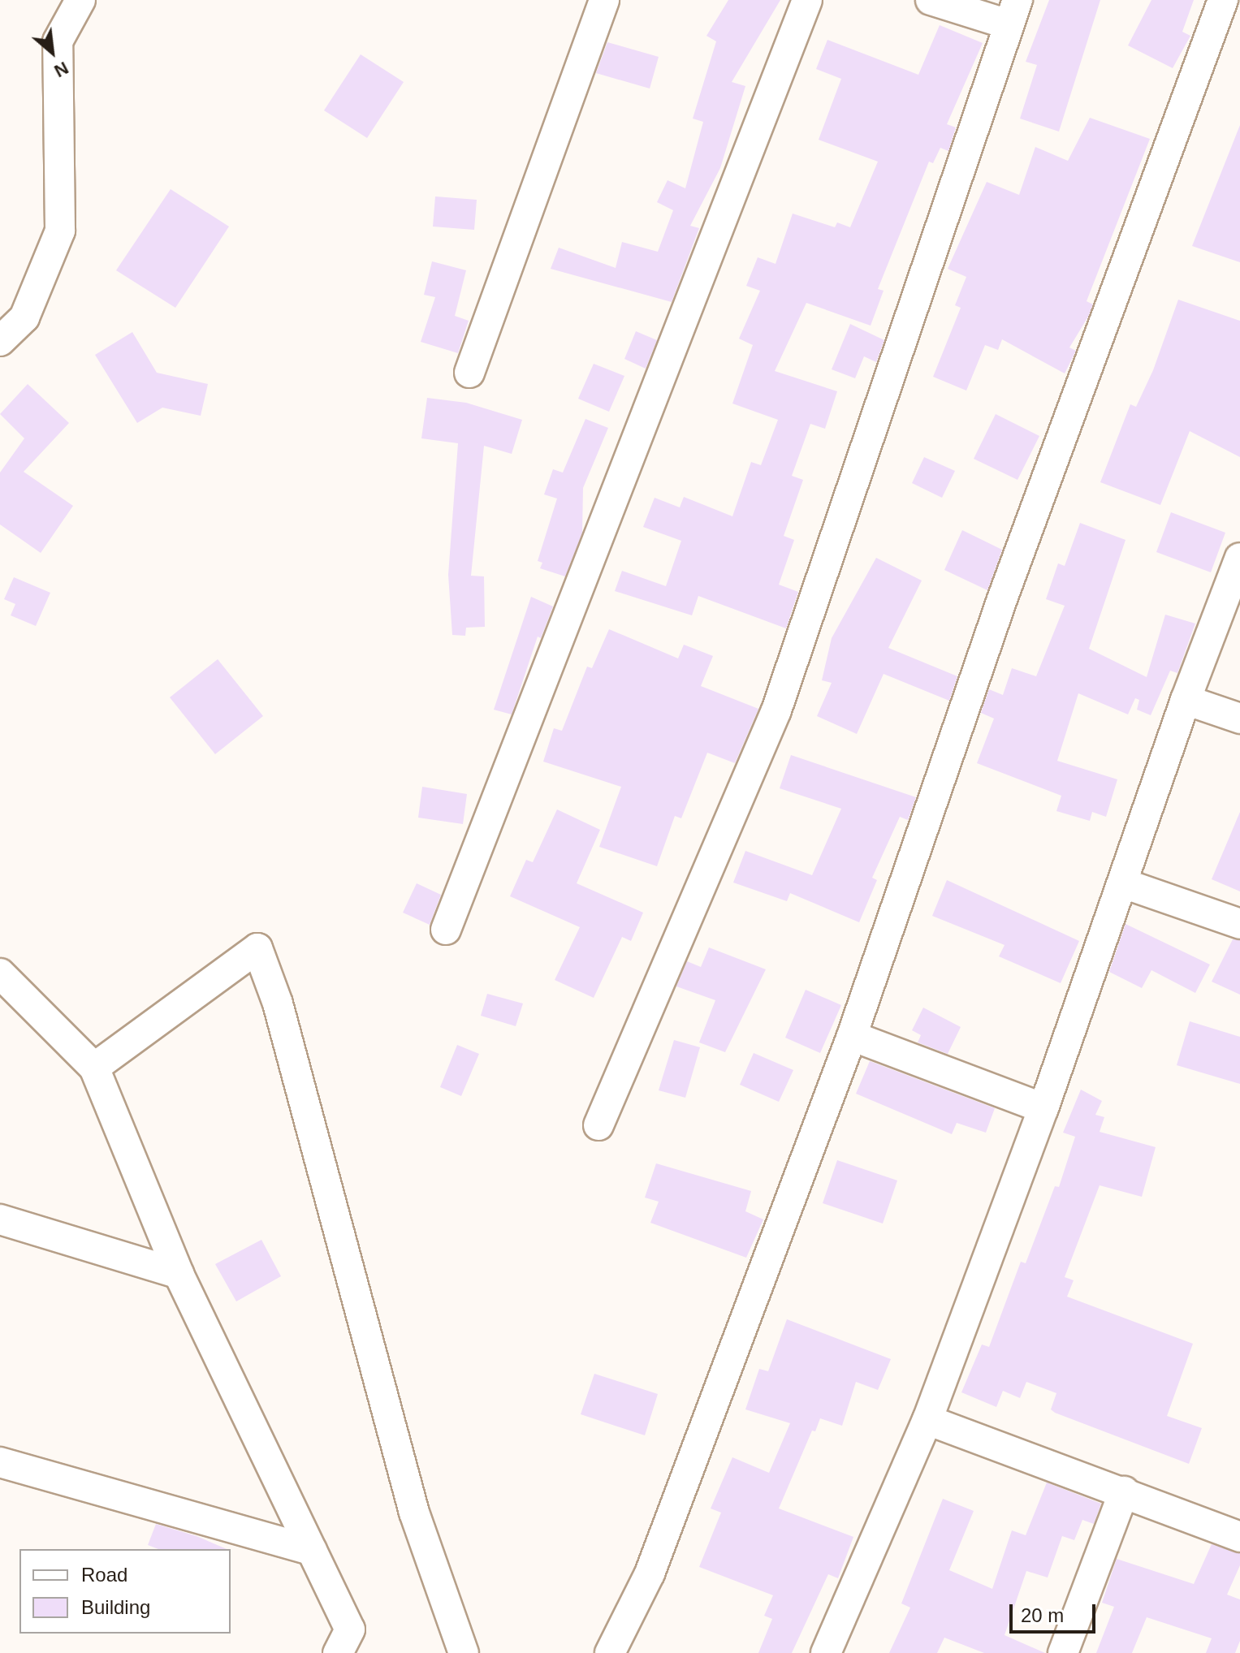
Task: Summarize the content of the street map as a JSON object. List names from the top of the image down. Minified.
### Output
{"legend":["Road","Building"],"scale_bar":"20 m","north":"bottom right"}
